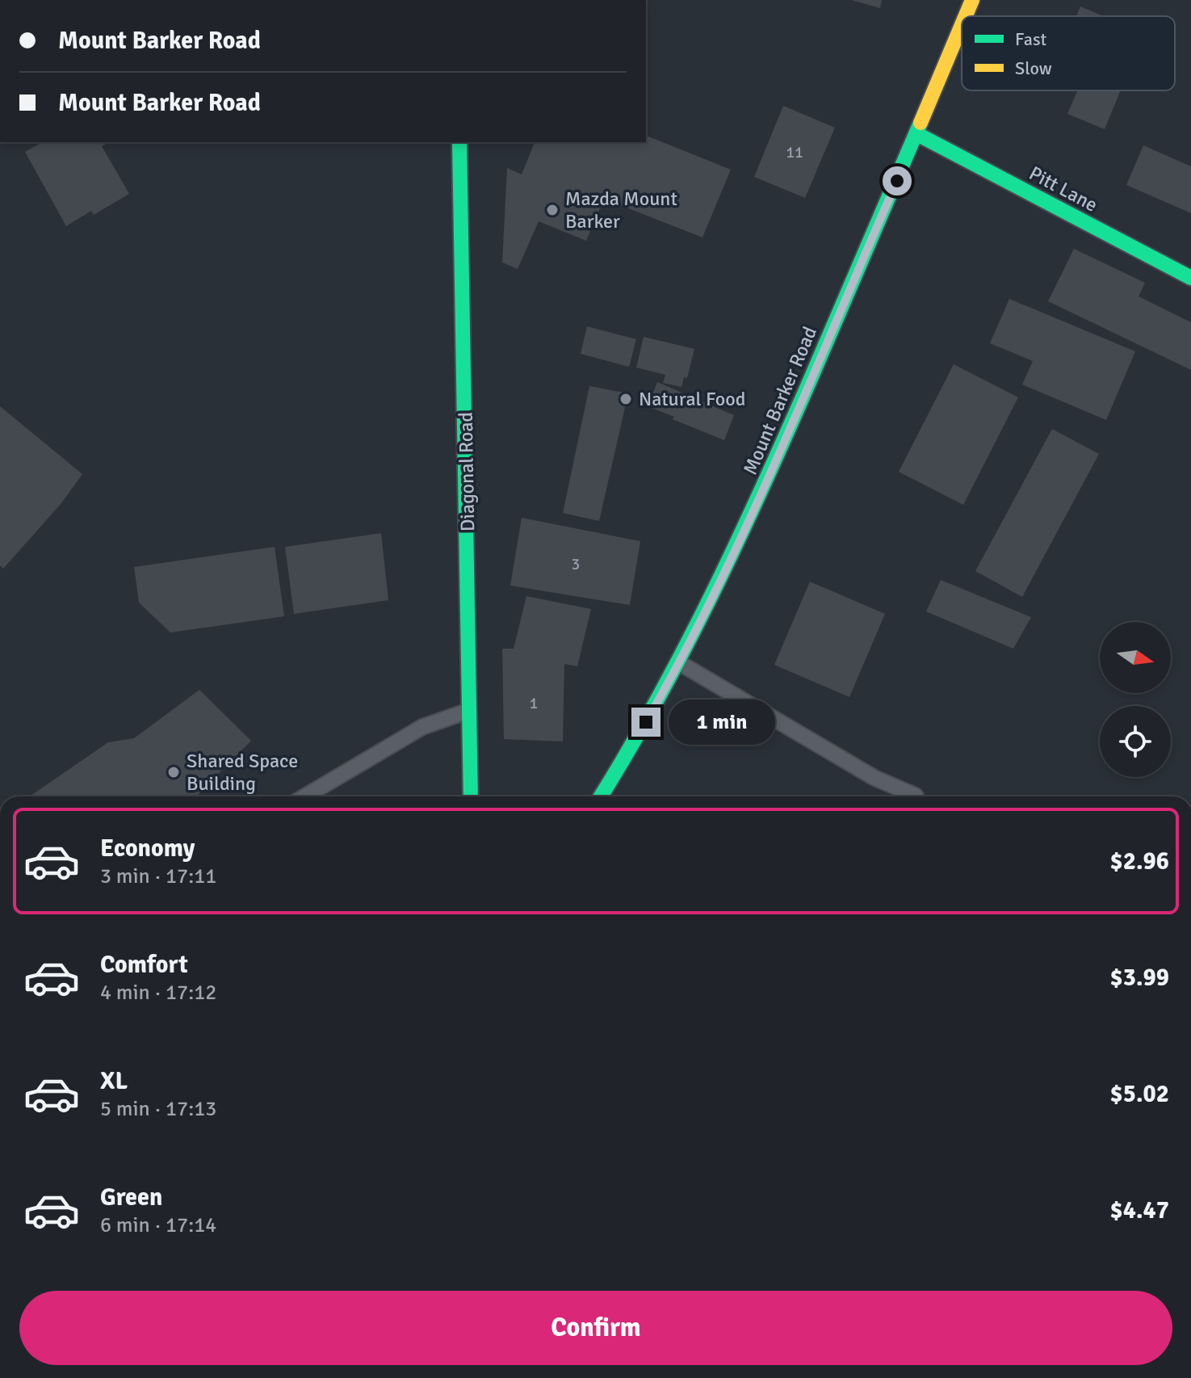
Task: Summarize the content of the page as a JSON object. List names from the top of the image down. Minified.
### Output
{"streets":{"street":["Pitt Lane","Mount Barker Road","Diagonal Road"]},"crossings":[["Pitt Lane","Mount Barker Road"]],"places":["Mazda Mount Barker","Natural Food","Shared Space Building"],"house_numbers":["11","3","1"],"legend":["Fast","Slow"],"north":"right","page":{"banner":["Mount Barker Road","Mount Barker Road"],"bubble":"1 min","list":[{"name":"Economy","note":"3 min · 17:11","value":"$2.96"},{"name":"Comfort","note":"4 min · 17:12","value":"$3.99"},{"name":"XL","note":"5 min · 17:13","value":"$5.02"},{"name":"Green","note":"6 min · 17:14","value":"$4.47"}],"buttons":"Confirm"}}
